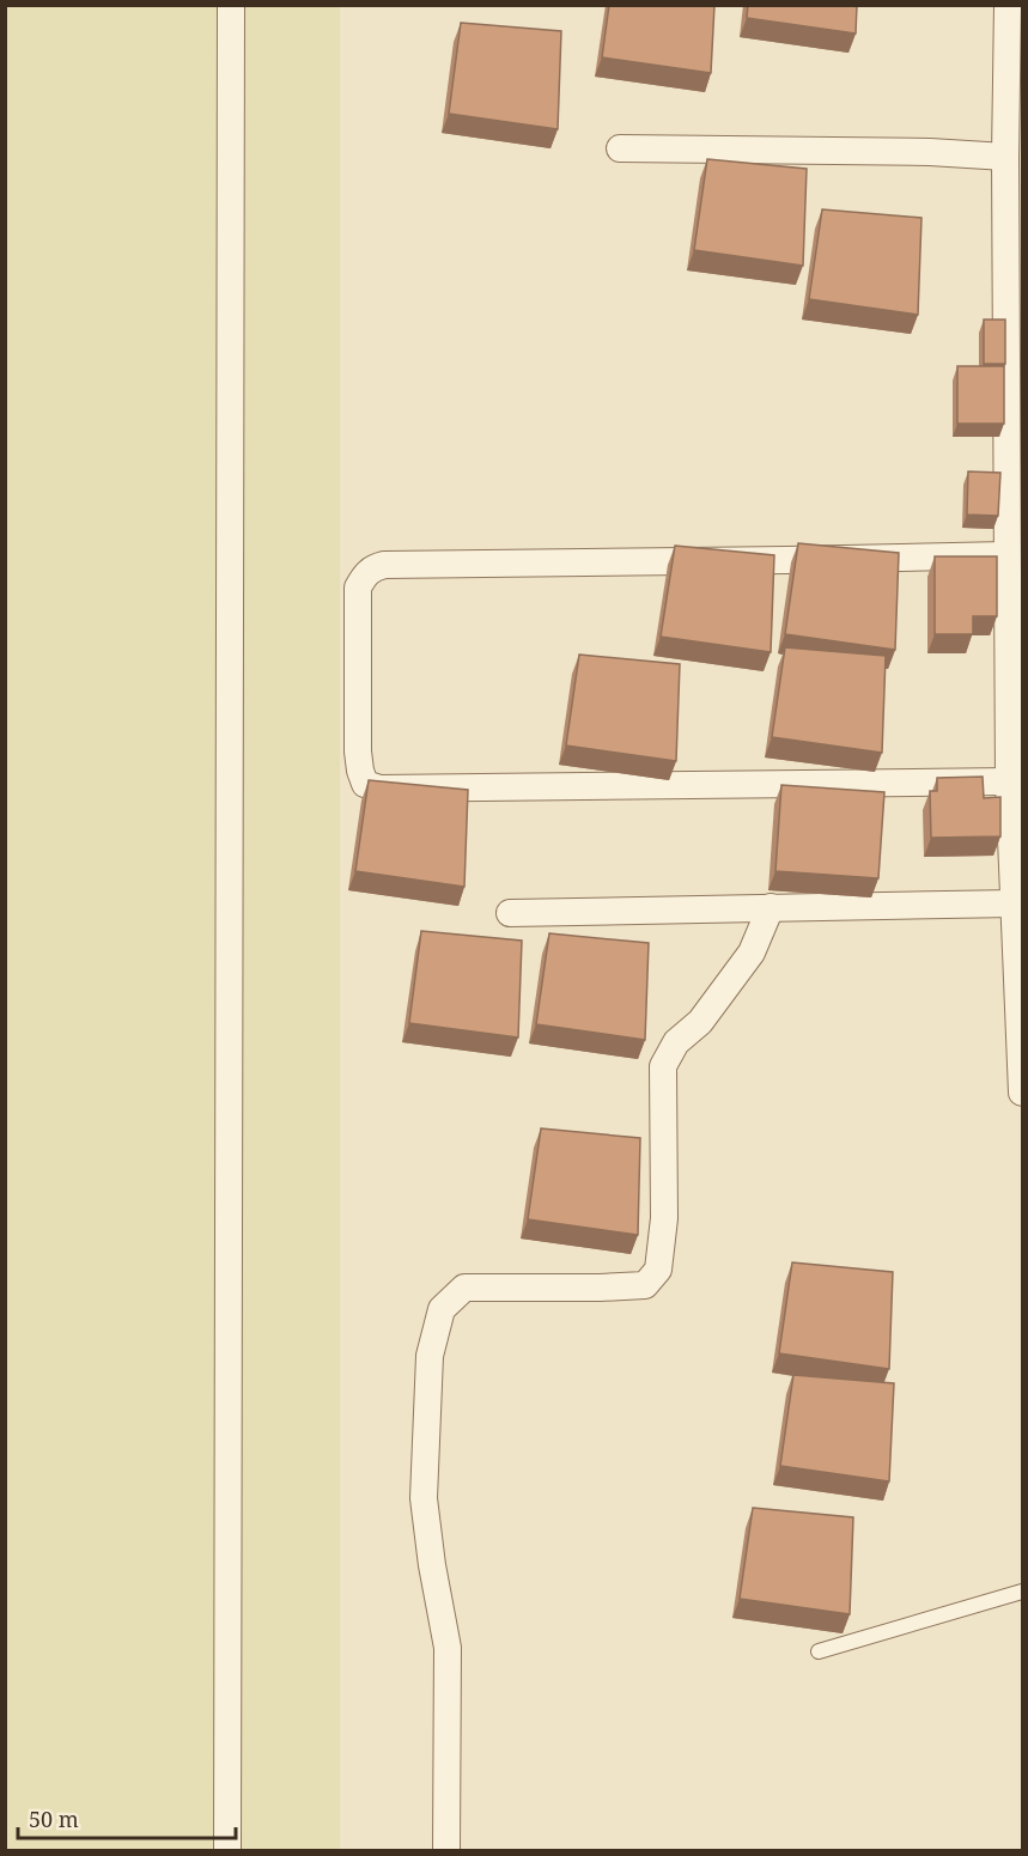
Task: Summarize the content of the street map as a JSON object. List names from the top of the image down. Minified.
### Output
{"scale_bar":"50 m"}
